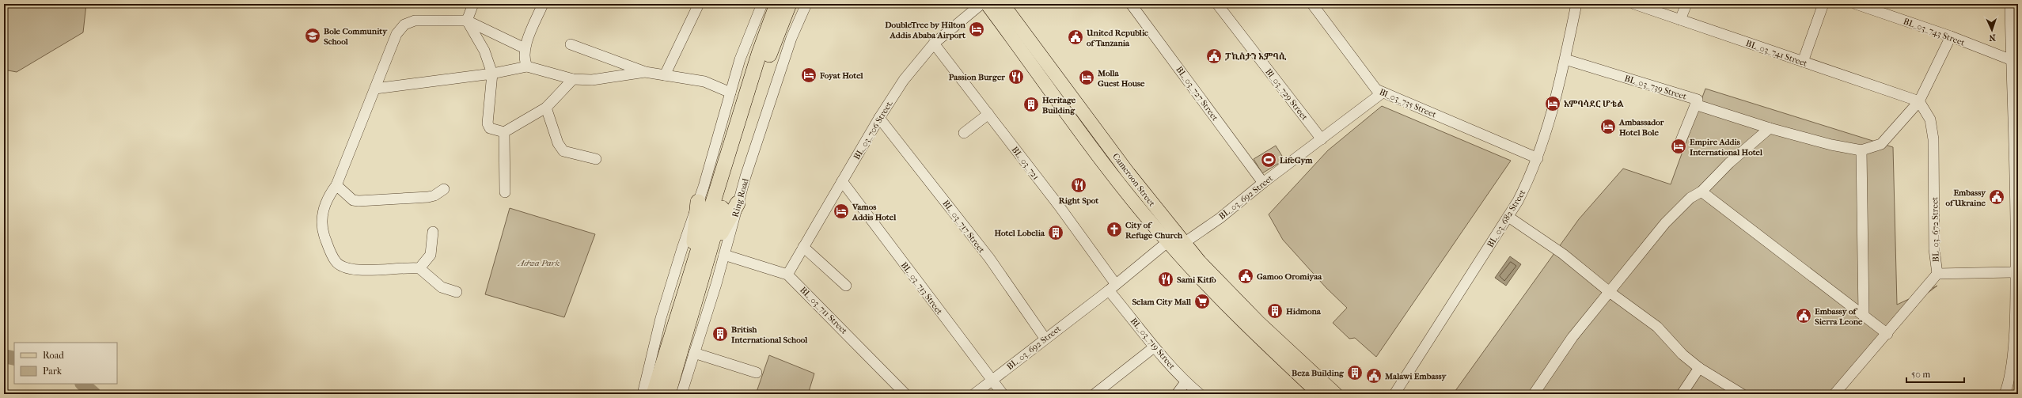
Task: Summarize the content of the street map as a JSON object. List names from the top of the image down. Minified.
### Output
{"streets":{"highway":["Ring Road"],"main road":["Cameroon Street"],"street":["BL_03_743 Street","BL_03_741 Street","BL_03_739 Street","BL_03_727 Street","Bl_03_729 Street","Bl_03_735 Street","BL_03_706 Street.","BL_03_721","BL_03_692 Street","BL_03_682 Street","BL_03_717 Street","BL_03_672 Street","BL_03_713 Street","BL_03_711 Street","BL_03_719 Street"]},"crossings":[["BL_03_741 Street","BL_03_672 Street"],["BL_03_739 Street","BL_03_682 Street"],["BL_03_727 Street","BL_03_692 Street"],["Bl_03_729 Street","BL_03_692 Street"],["Bl_03_735 Street","BL_03_692 Street"],["Bl_03_735 Street","BL_03_682 Street"],["BL_03_706 Street.","BL_03_721"],["BL_03_706 Street.","BL_03_717 Street"],["BL_03_706 Street.","BL_03_713 Street"],["BL_03_706 Street.","BL_03_711 Street"],["BL_03_721","BL_03_692 Street"],["BL_03_721","BL_03_719 Street"],["Cameroon Street","BL_03_692 Street"],["BL_03_692 Street","BL_03_717 Street"],["BL_03_692 Street","BL_03_713 Street"],["BL_03_692 Street","BL_03_719 Street"],["Ring Road","BL_03_711 Street"]],"parks":["Adwa Park"],"places":{"hotel":["DoubleTree by Hilton Addis Ababa Airport","Foyat Hotel","Molla Guest House","አምባሳደር ሆቴል","Ambassador Hotel Bole","Empire Addis International Hotel","Vamos Addis Hotel"],"school or university":["Bole Community School"],"public building":["United Republic of Tanzania","ፓኪስታን ኢምባሲ","Embassy of Ukraine","Gamoo Oromiyaa","Embassy of Sierra Leone","Malawi Embassy"],"restaurant":["Passion Burger","Right Spot","Sami Kitfo"],"building":["Heritage Building","Hotel Lobelia","Hidmona","British International School","Beza Building"],"sports":["LifeGym"],"church":["City of Refuge Church"],"supermarket":["Selam City Mall"]},"legend":["Road","Park"],"scale_bar":"50 m","north":"bottom"}
